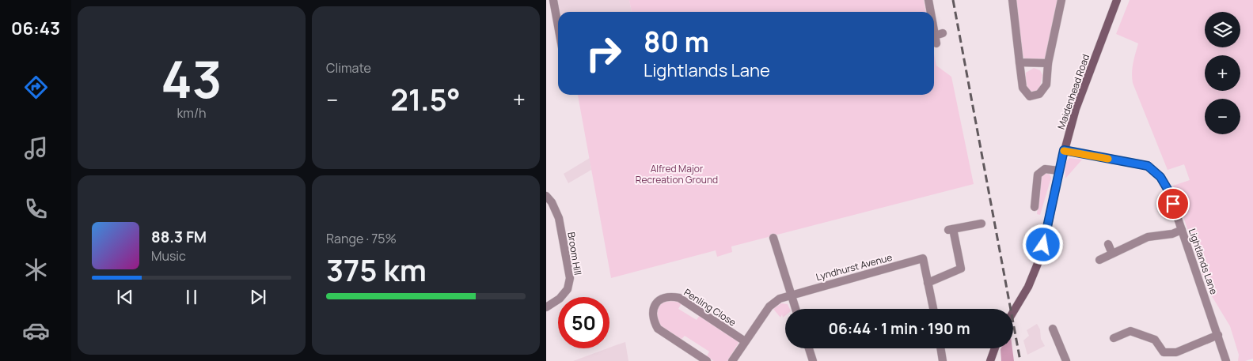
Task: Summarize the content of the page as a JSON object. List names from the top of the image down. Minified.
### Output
{"streets":{"main road":["Maidenhead Road"],"street":["Broom Hill","Lightlands Lane","Lyndhurst Avenue","Penling Close"]},"crossings":[["Maidenhead Road","Lightlands Lane"],["Lyndhurst Avenue","Penling Close"]],"parks":["Alfred Major Recreation Ground"],"page":{"tabs":"06:43","tile":[["43","km/h"],"Climate",["Range · 75%","375 km"]],"map_buttons":["+","−"],"turn":["80 m","Lightlands Lane"],"heat":["−","21.5°","+"],"song":["88.3 FM","Music"],"limit":"50","trip":"06:44 · 1 min · 190 m"}}
